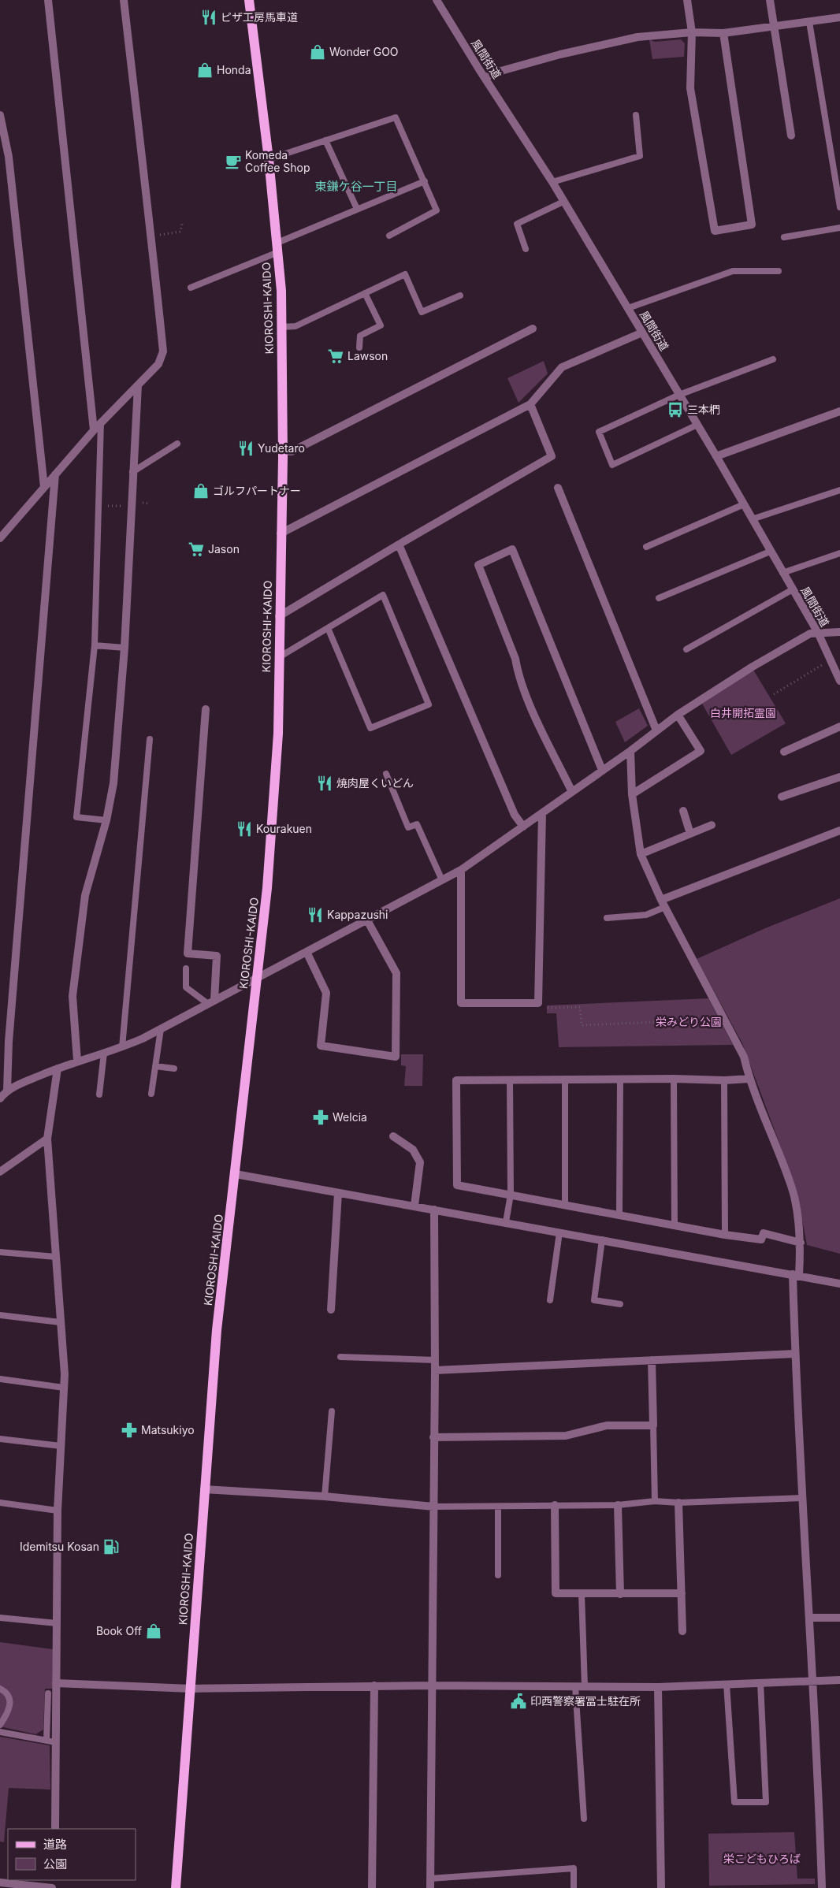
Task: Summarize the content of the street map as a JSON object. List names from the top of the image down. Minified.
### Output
{"streets":{"main road":["KIOROSHI-KAIDO"],"street":["風間街道"]},"districts":["東鎌ケ谷一丁目"],"parks":["白井開拓霊園","栄みどり公園","栄こどもひろば"],"places":{"restaurant":["ピザ工房馬車道","Yudetaro","焼肉屋くいどん","Kourakuen","Kappazushi"],"shop":["Wonder GOO","Honda","ゴルフパートナー","Book Off"],"cafe":["Komeda Coffee Shop"],"supermarket":["Lawson","Jason"],"bus stop":["三本椚"],"pharmacy":["Welcia","Matsukiyo"],"fuel station":["Idemitsu Kosan"],"public building":["印西警察署冨士駐在所"]},"legend":["道路","公園"]}
